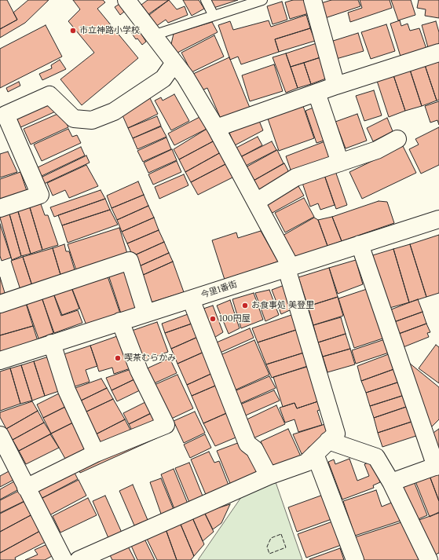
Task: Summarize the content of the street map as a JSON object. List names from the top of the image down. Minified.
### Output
{"streets":{"street":["今里1番街"]},"places":["市立神路小学校","お食事処 美登里","100円屋","喫茶むらかみ"]}
